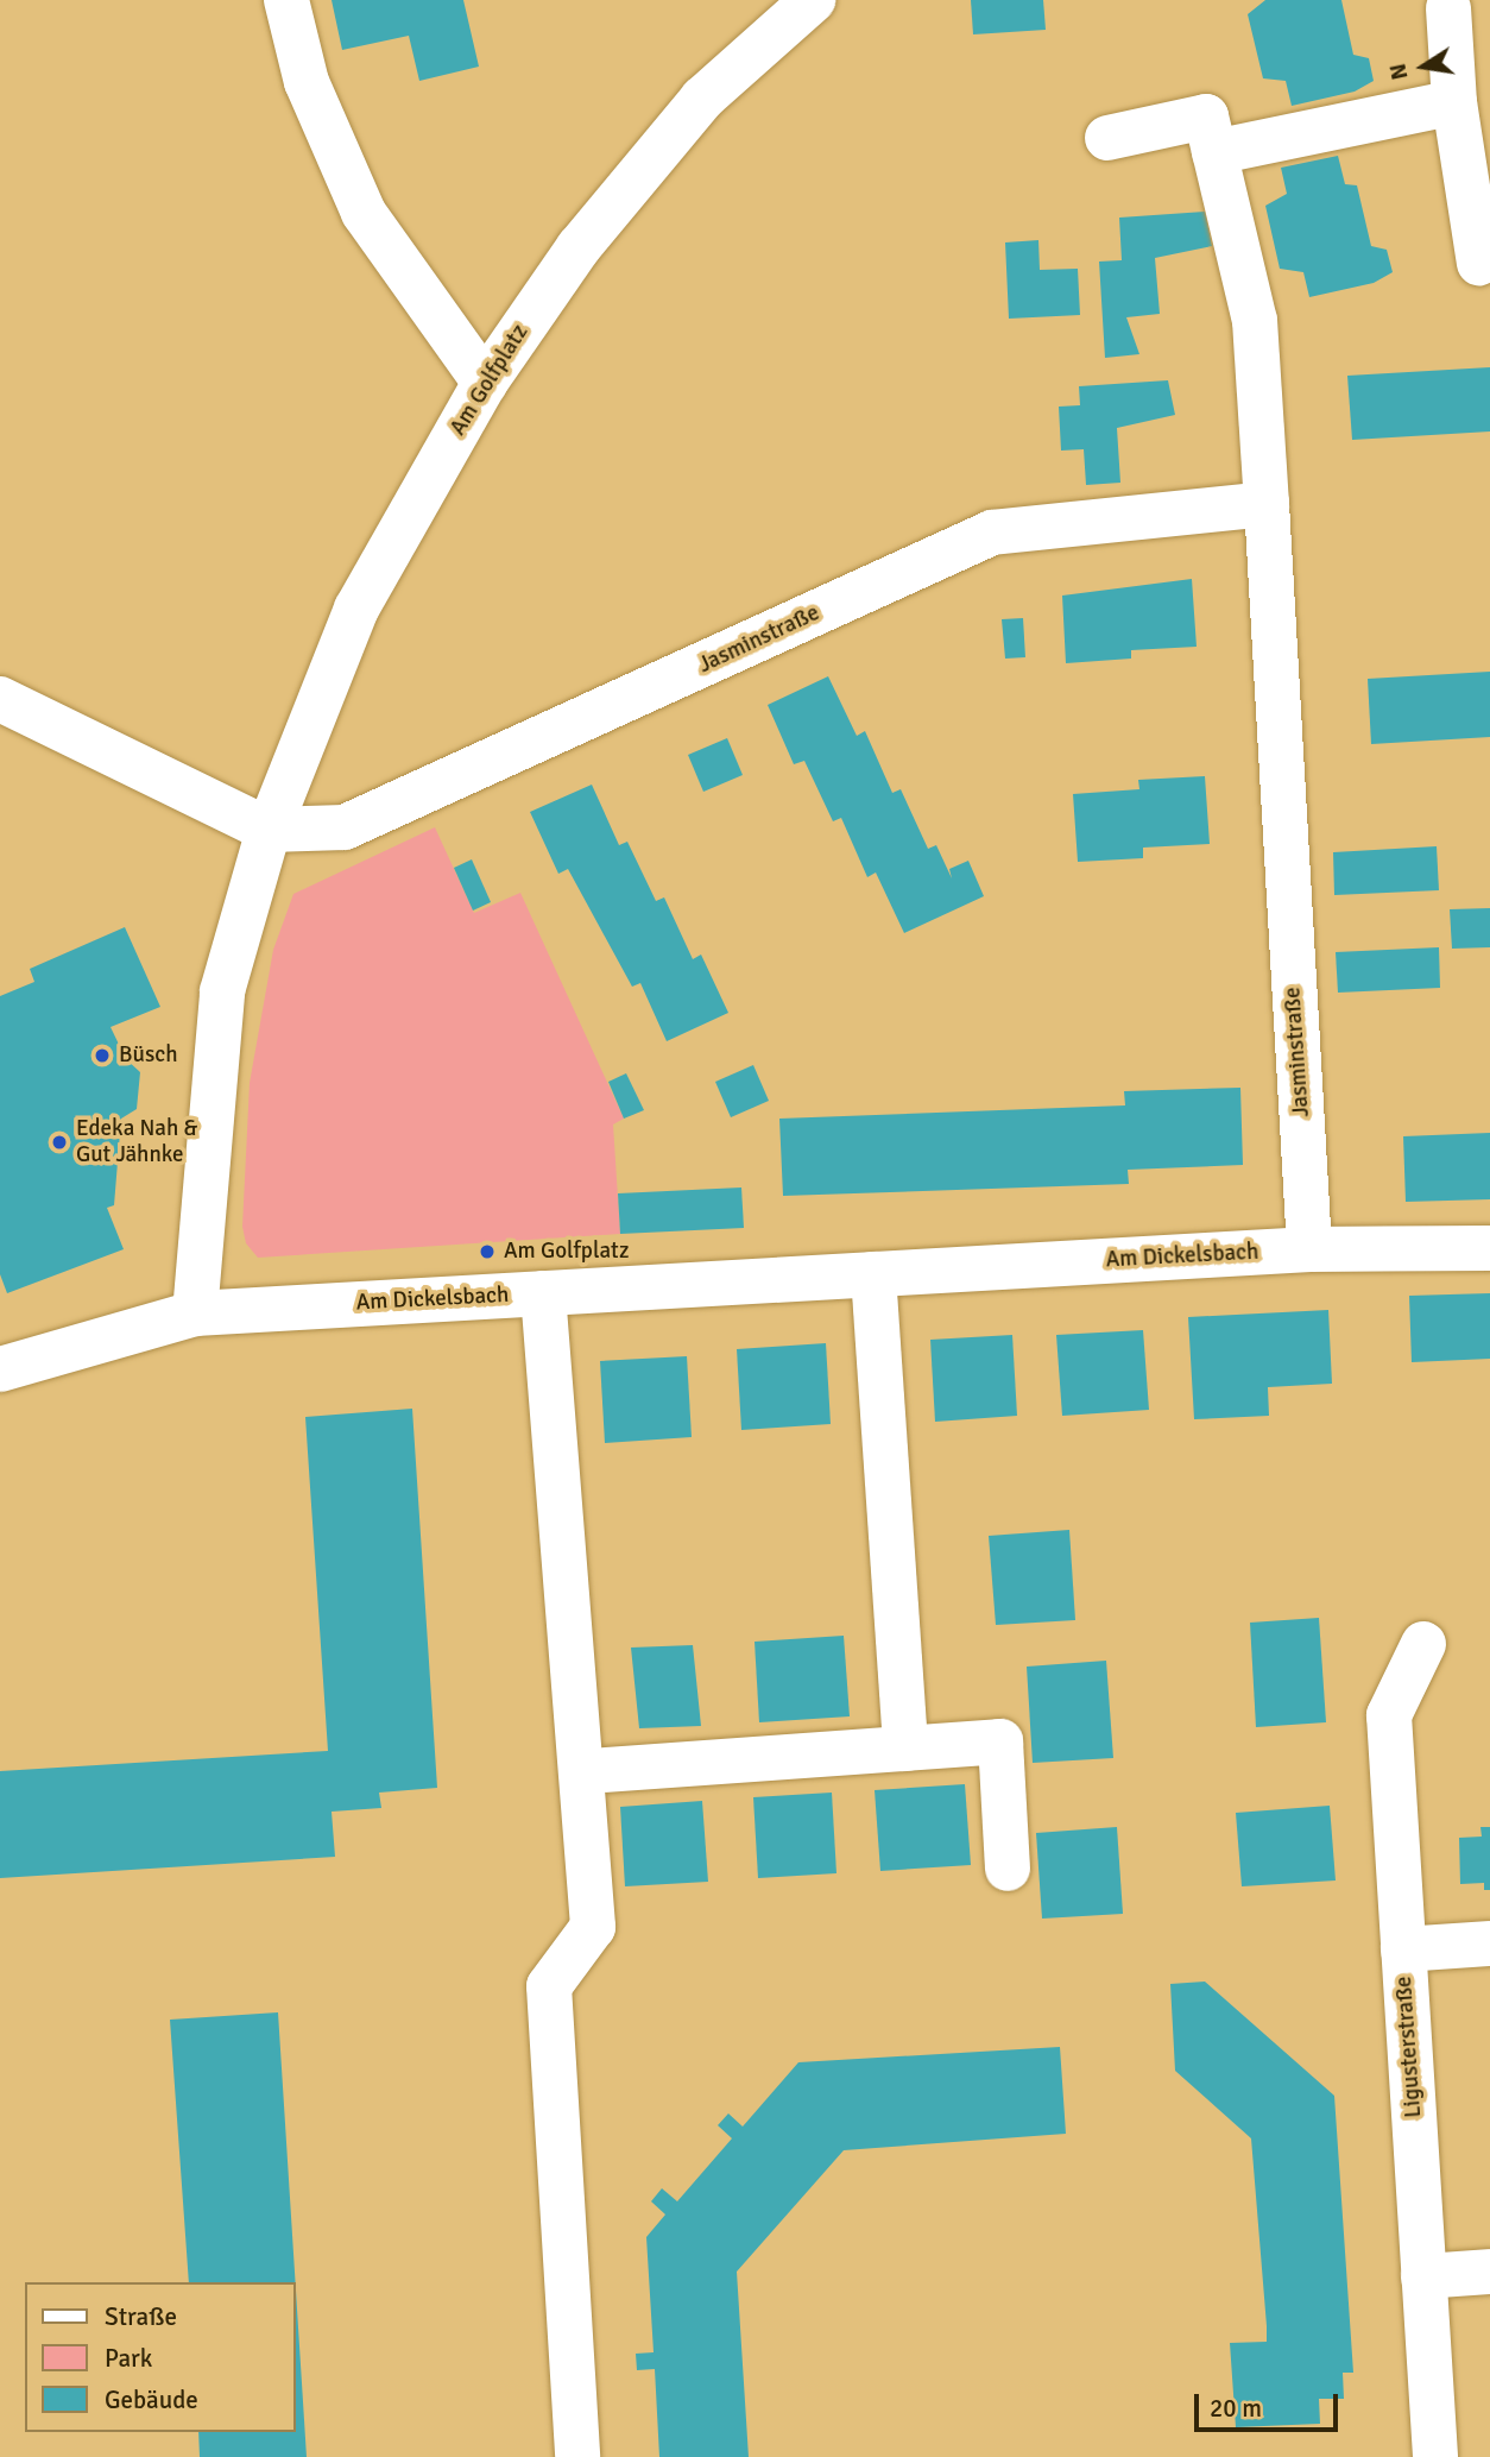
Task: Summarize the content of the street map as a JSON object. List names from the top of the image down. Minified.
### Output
{"streets":{"street":["Am Golfplatz","Jasminstraße","Am Dickelsbach","Ligusterstraße"]},"crossings":[["Am Golfplatz","Jasminstraße"],["Am Golfplatz","Am Dickelsbach"],["Jasminstraße","Am Dickelsbach"]],"places":["Büsch","Edeka Nah & Gut Jähnke","Am Golfplatz"],"legend":["Straße","Park","Gebäude"],"scale_bar":"20 m","north":"left"}
